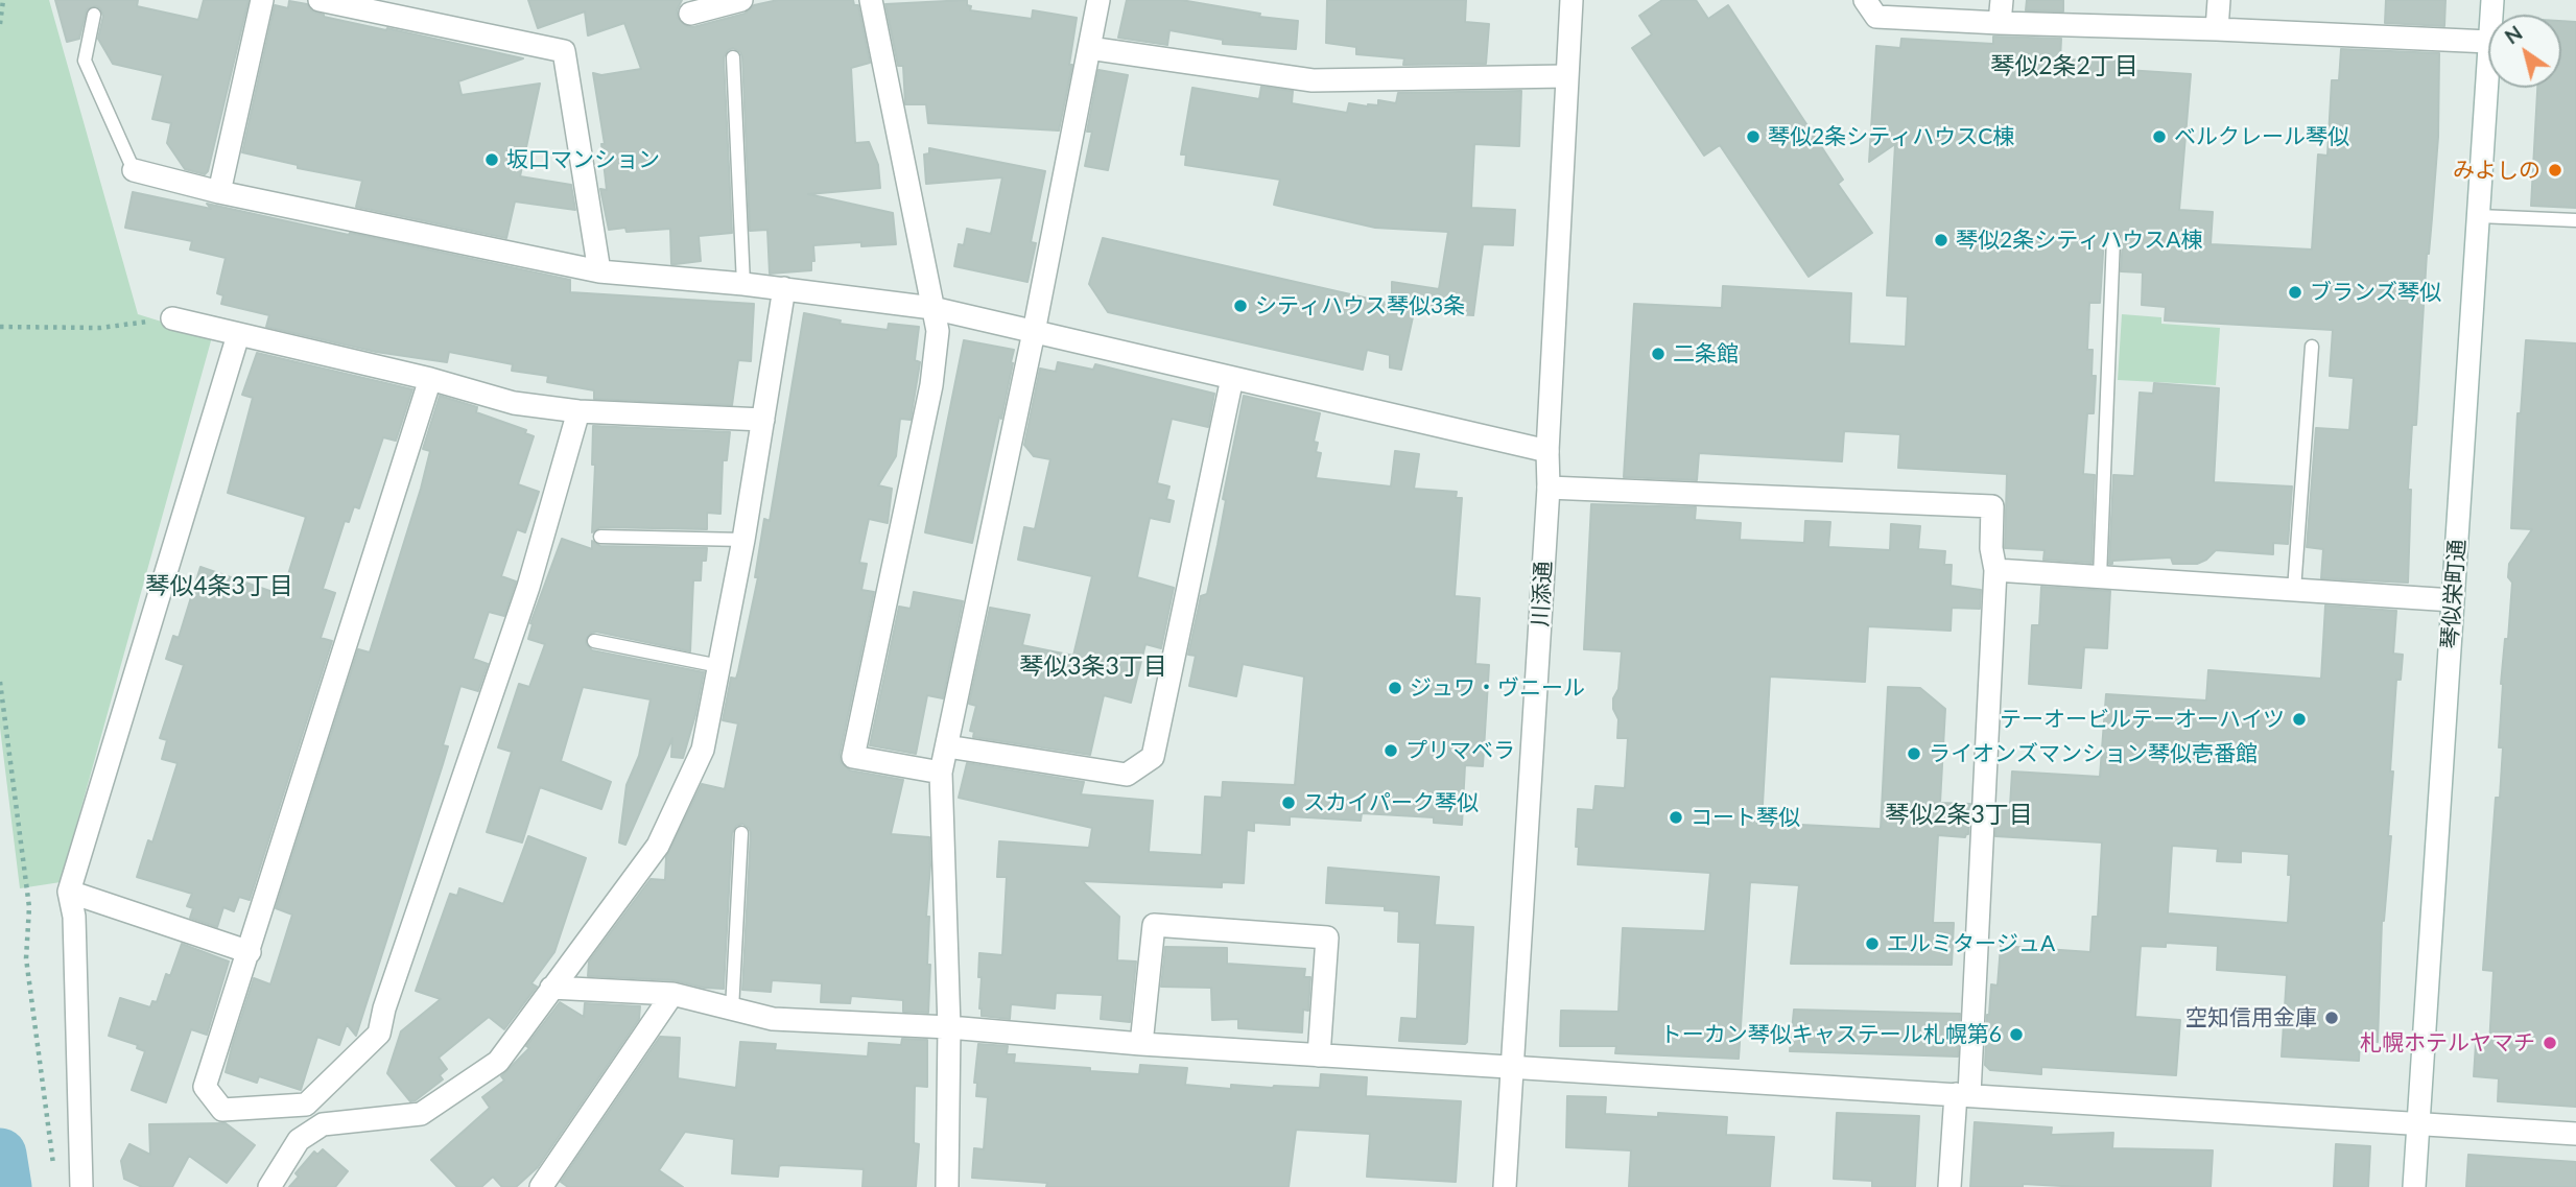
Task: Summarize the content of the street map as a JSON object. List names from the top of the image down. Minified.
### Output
{"streets":{"street":["川添通","琴似栄町通"]},"districts":["琴似2条2丁目","琴似4条3丁目","琴似3条3丁目","琴似2条3丁目"],"places":["琴似2条シティハウスC棟","ベルクレール琴似","坂口マンション","みよしの","琴似2条シティハウスA棟","ブランズ琴似","シティハウス琴似3条","二条館","ジュワ・ヴニール","テーオービルテーオーハイツ","プリマベラ","ライオンズマンション琴似壱番館","スカイパーク琴似","コート琴似","エルミタージュA","空知信用金庫","トーカン琴似キャステール札幌第6","札幌ホテルヤマチ"],"north":"top left"}
